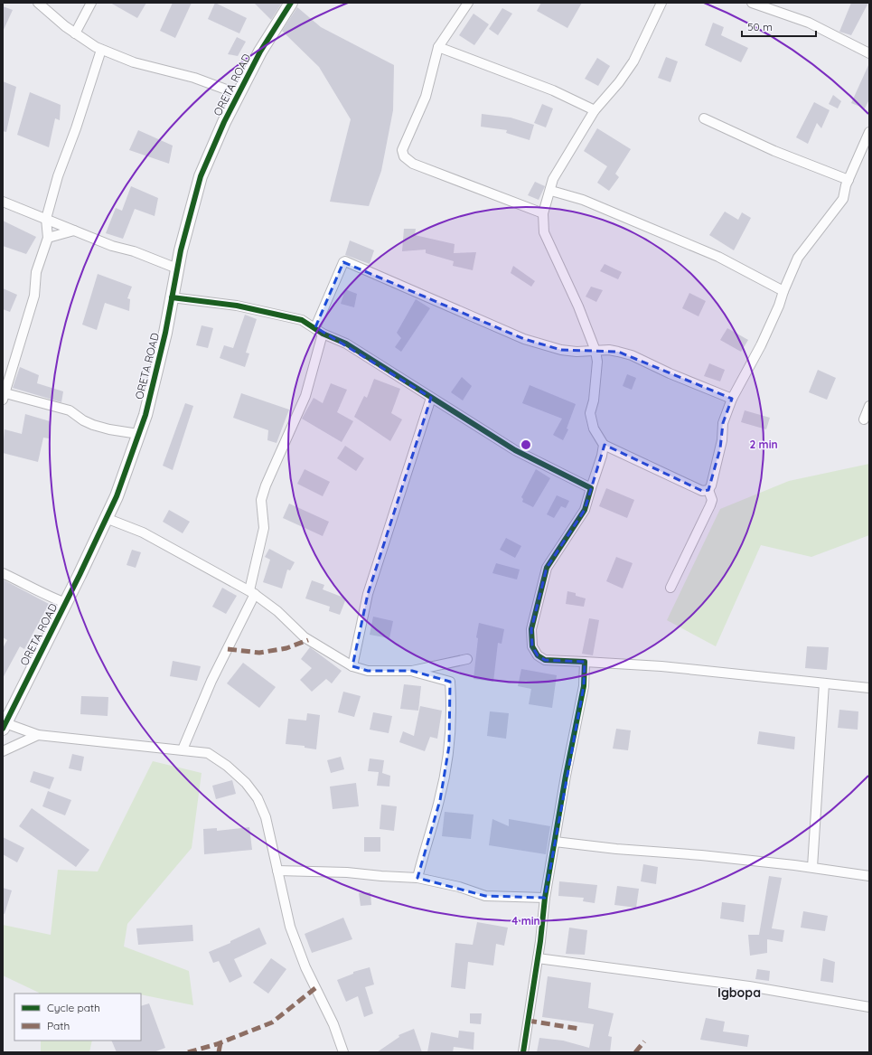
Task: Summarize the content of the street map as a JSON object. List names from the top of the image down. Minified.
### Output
{"streets":{"street":["ORETA ROAD"]},"districts":["Igbopa"],"legend":["Cycle path","Path"],"scale_bar":"50 m","rings":["2 min","4 min"]}
